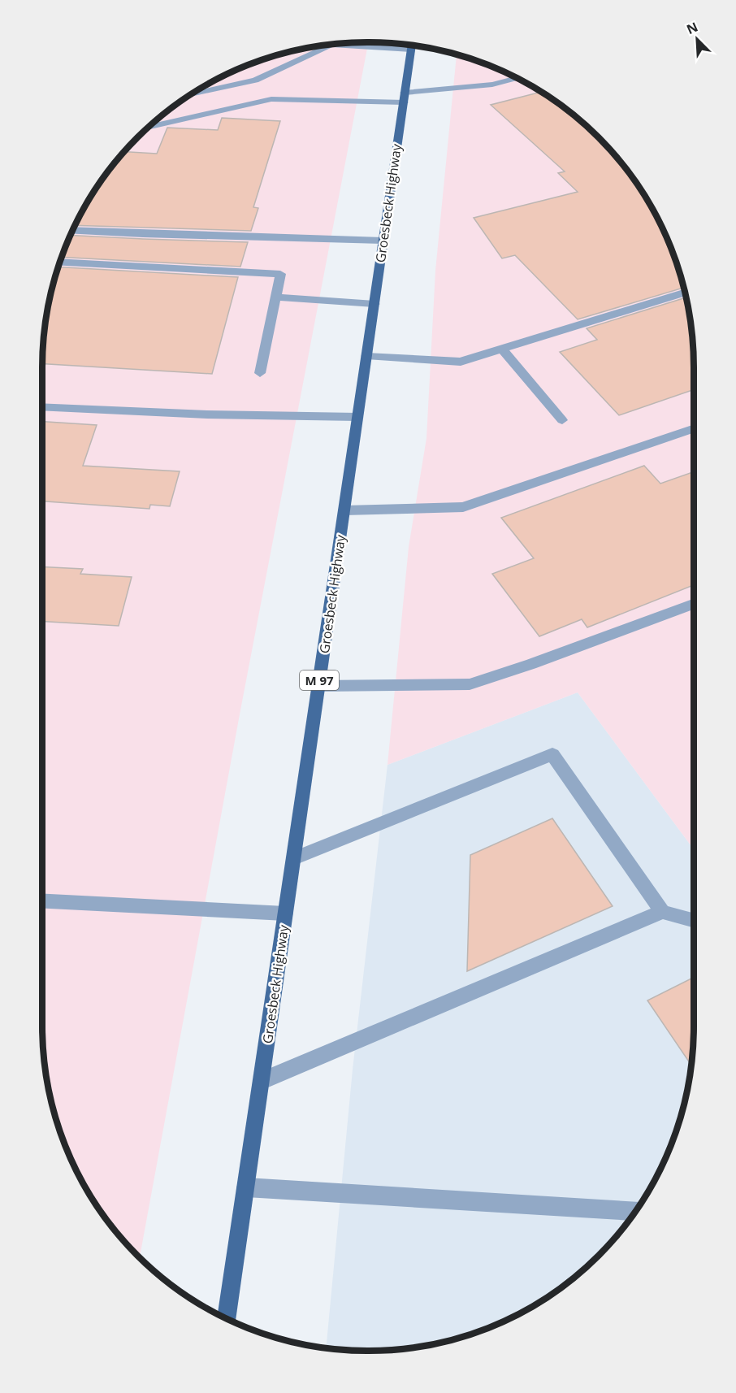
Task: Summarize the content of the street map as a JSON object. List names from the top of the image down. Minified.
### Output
{"streets":{"main road":["Groesbeck Highway","M 97"]},"north":"top left"}
